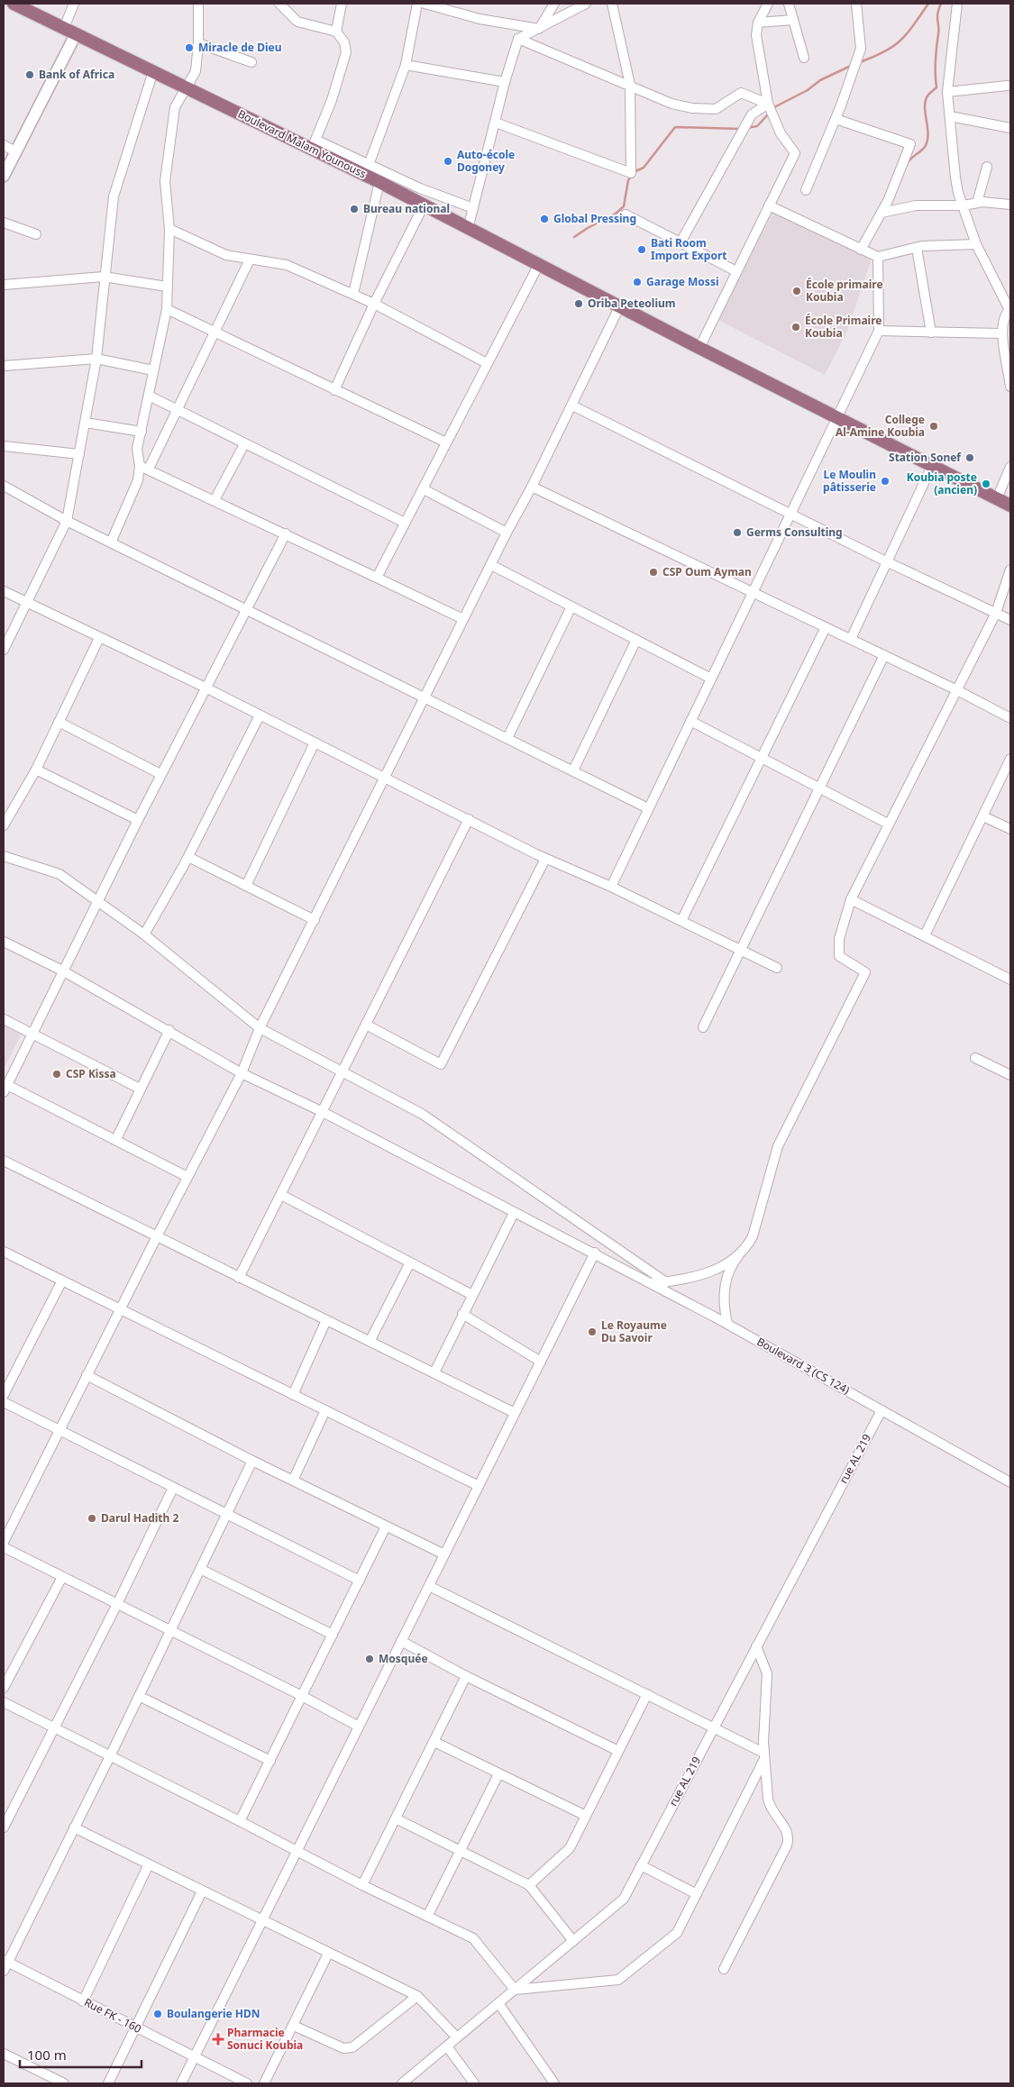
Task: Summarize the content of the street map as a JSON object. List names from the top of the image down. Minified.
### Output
{"streets":{"main road":["Boulevard Malam Younouss"],"street":["Boulevard 3 (CS 124)","rue AL 219","Rue FK - 160"]},"crossings":[["Boulevard 3 (CS 124)","rue AL 219"]],"places":{"other":["Miracle de Dieu","Bank of Africa","Auto-école Dogoney","Bureau national","Global Pressing","Bati Room Import Export","Garage Mossi","École primaire Koubia","Oriba Peteolium","École Primaire Koubia","College Al-Amine Koubia","Station Sonef","Le Moulin pâtisserie","Koubia poste (ancien)","Germs Consulting","CSP Oum Ayman","CSP Kissa","Le Royaume Du Savoir","Darul Hadith 2","Mosquée","Boulangerie HDN"],"health":["Pharmacie Sonuci Koubia"]},"scale_bar":"100 m"}
